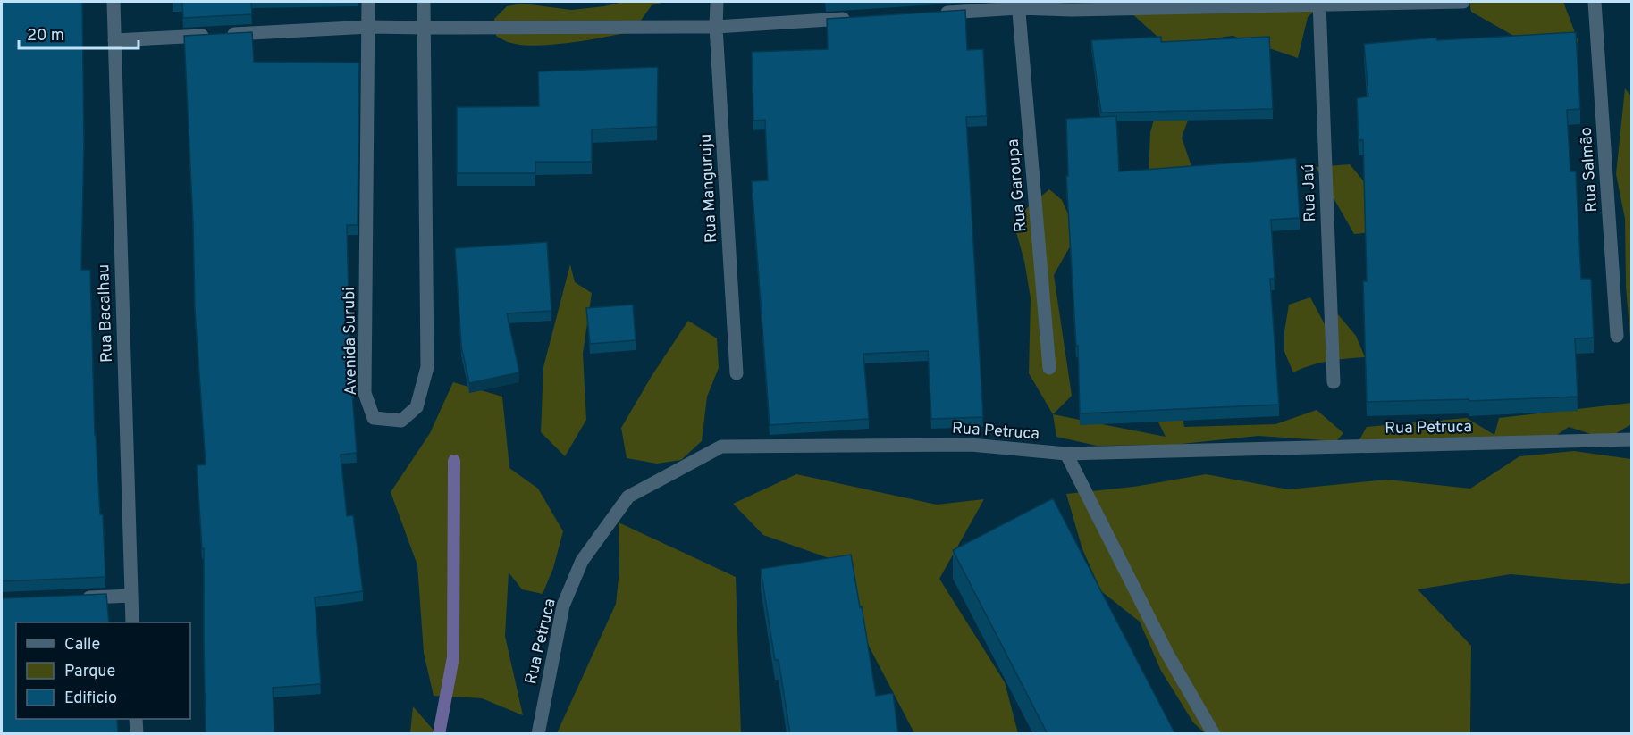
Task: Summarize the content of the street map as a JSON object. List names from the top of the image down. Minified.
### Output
{"streets":{"street":["Rua Salmão","Rua Garoupa","Rua Manguruju","Rua Jaú","Rua Bacalhau","Avenida Surubi","Rua Petruca"]},"legend":["Calle","Parque","Edificio"],"scale_bar":"20 m"}
